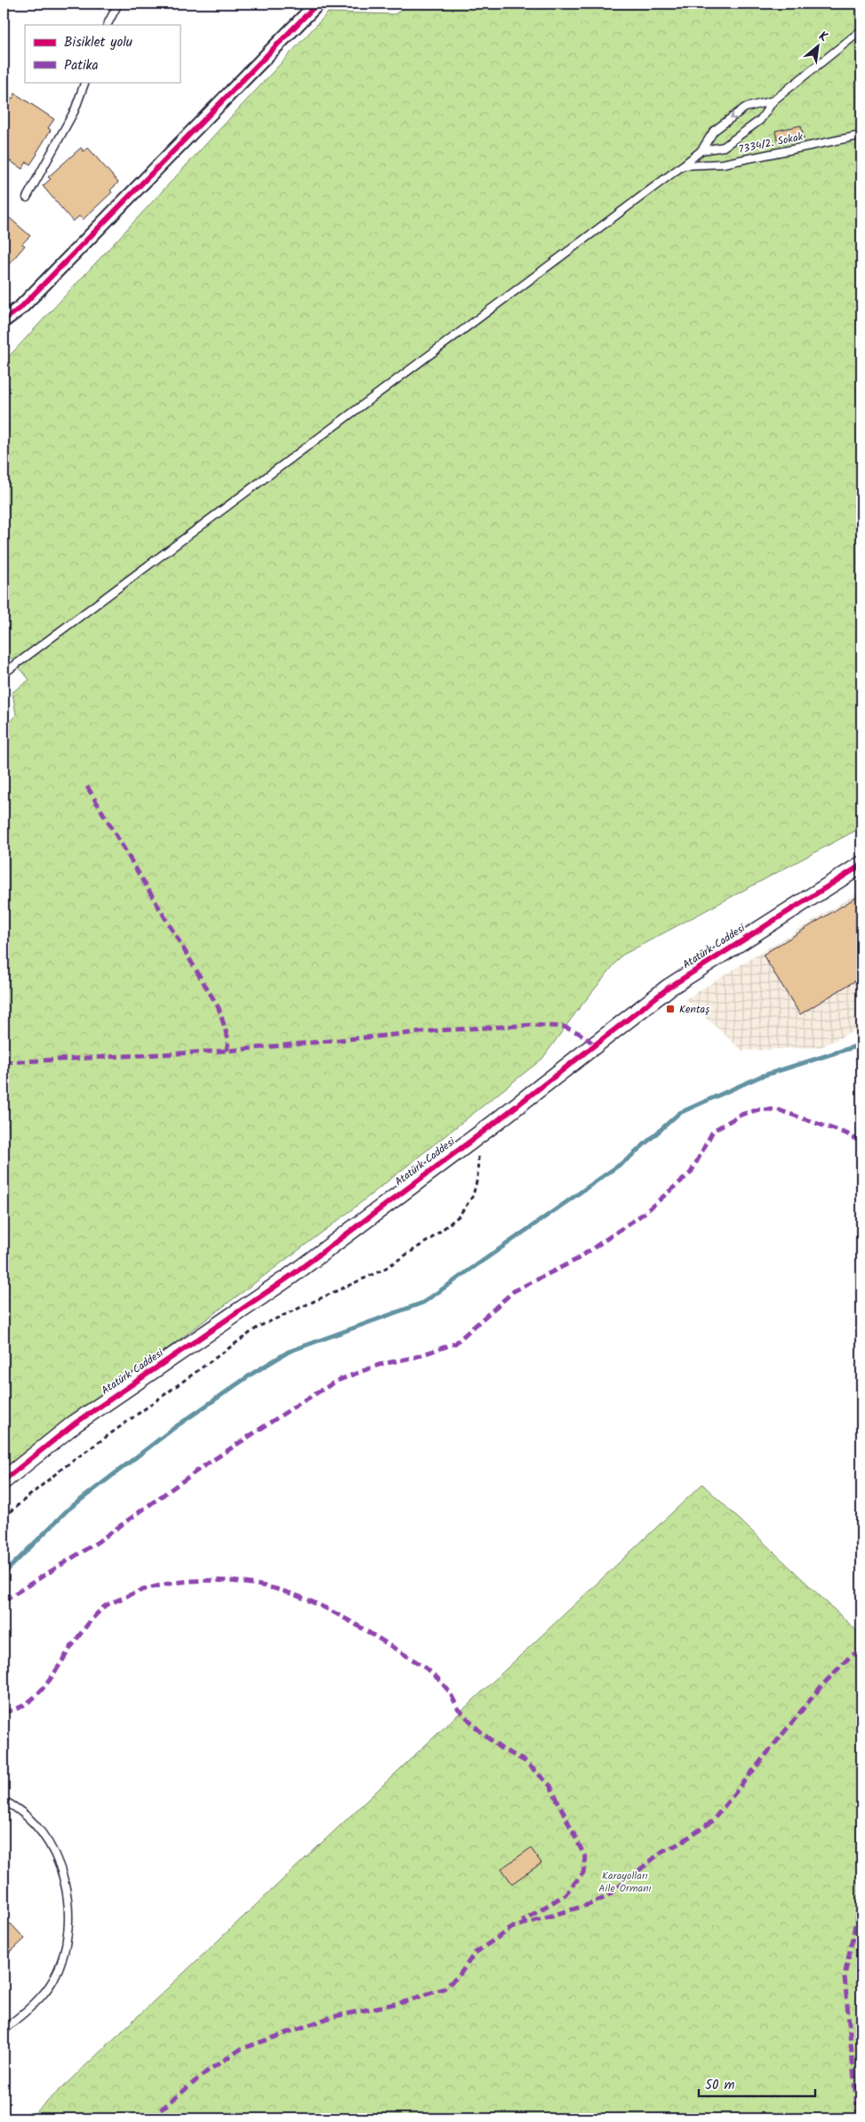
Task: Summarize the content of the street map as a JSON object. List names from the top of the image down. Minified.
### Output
{"streets":{"street":["Atatürk Caddesi"],"lane":["7334/2. Sokak"]},"parks":["Karayolları Aile Ormanı"],"places":{"transit":["Kentaş"]},"legend":["Bisiklet yolu","Patika"],"scale_bar":"50 m","north":"top right"}
